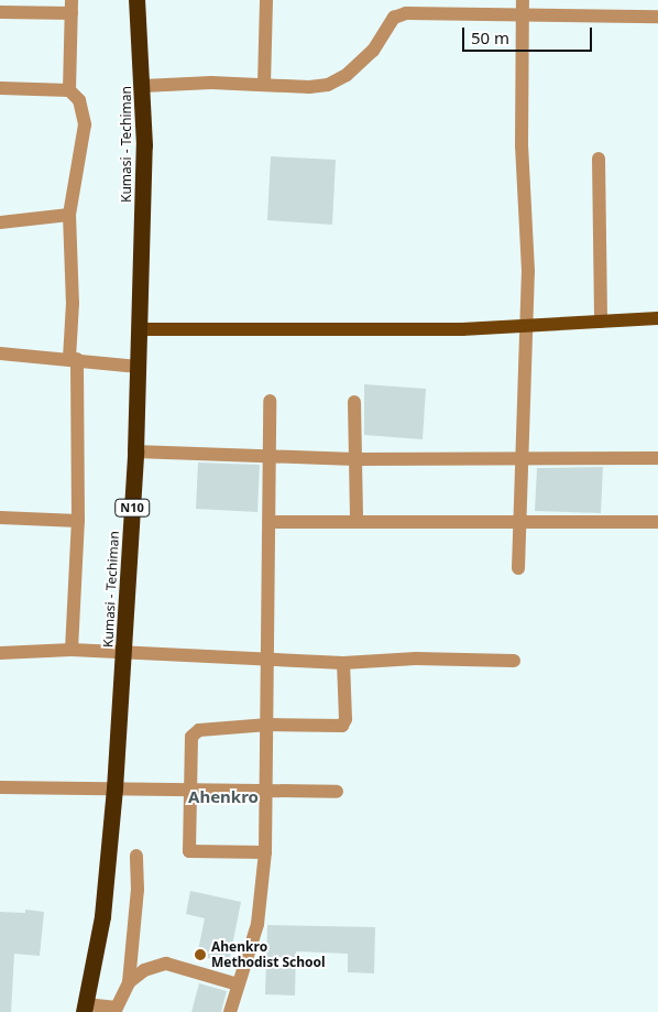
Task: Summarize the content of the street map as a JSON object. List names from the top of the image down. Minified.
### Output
{"streets":{"highway":["Kumasi - Techiman","N10"]},"districts":["Ahenkro"],"places":["Ahenkro Methodist School"],"scale_bar":"50 m"}
